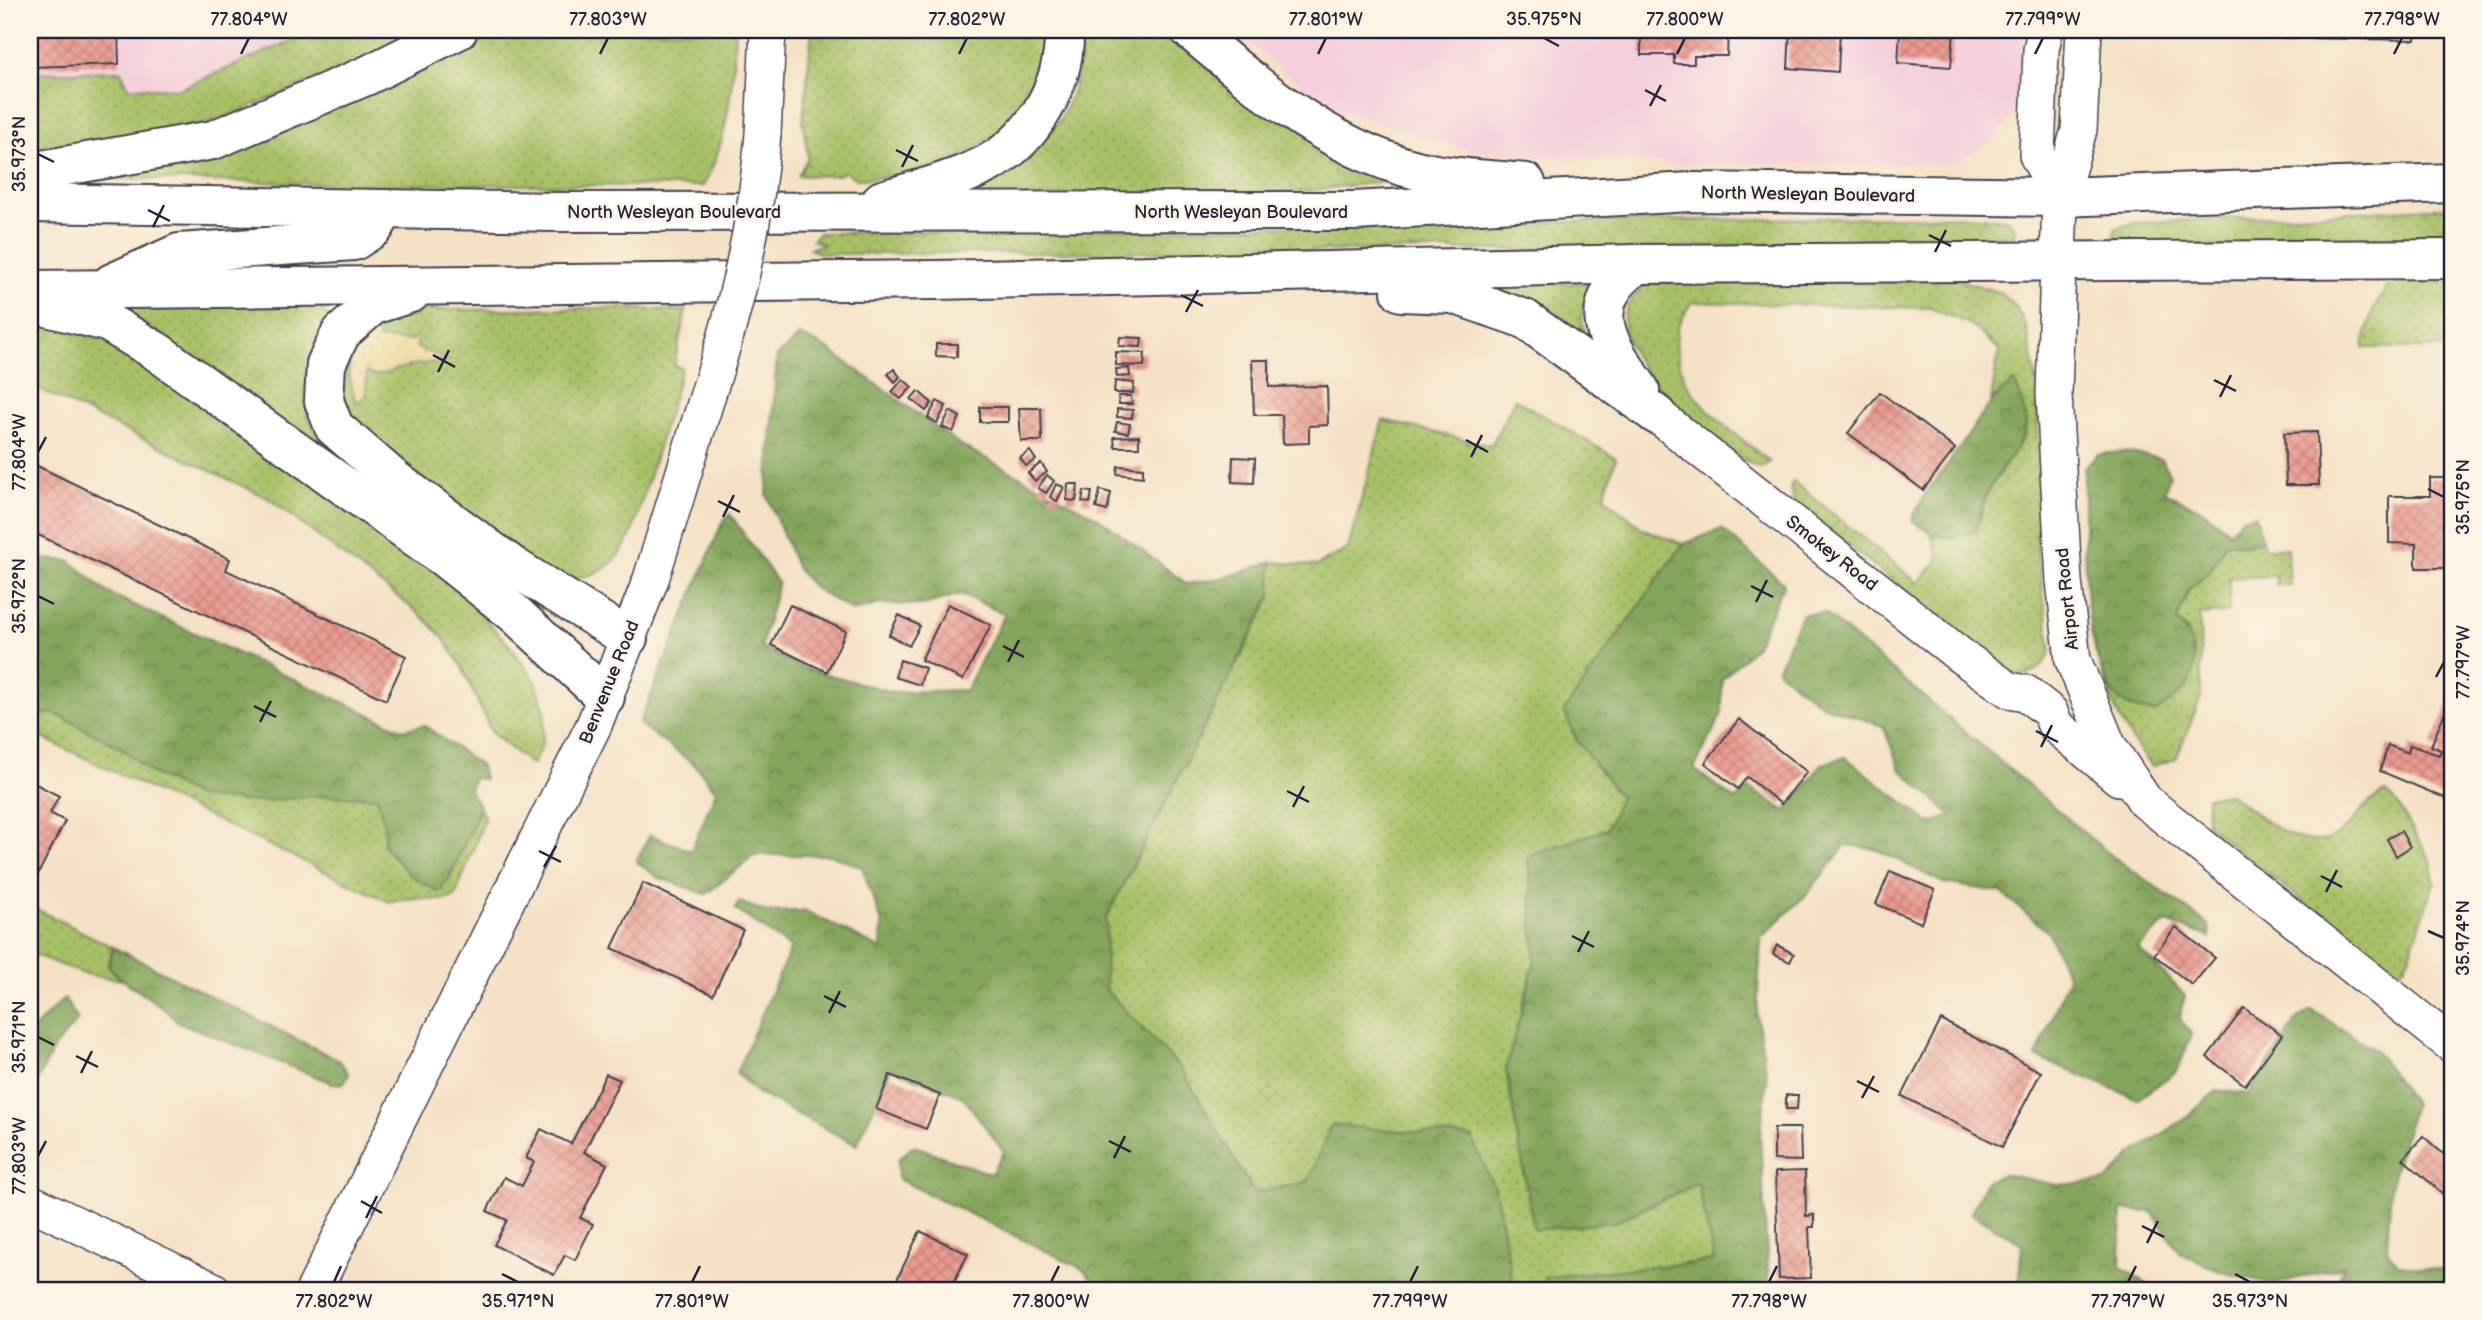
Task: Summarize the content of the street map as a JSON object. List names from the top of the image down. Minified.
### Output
{"streets":{"highway":["North Wesleyan Boulevard"],"main road":["Smokey Road","Airport Road","Benvenue Road"]},"crossings":[["North Wesleyan Boulevard","Airport Road"],["Smokey Road","Airport Road"]],"coordinates":["77.804°W","77.803°W","77.802°W","77.801°W","35.975°N","77.800°W","77.799°W","77.798°W","35.973°N","35.972°N","77.797°W","35.974°N","35.971°N"]}
